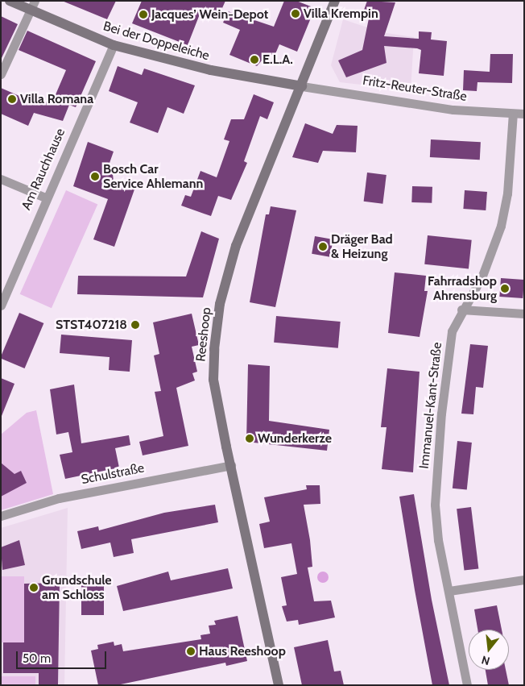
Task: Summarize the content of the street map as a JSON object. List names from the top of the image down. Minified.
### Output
{"streets":{"street":["Bei der Doppeleiche","Fritz-Reuter-Straße","Am Rauchhause","Reeshoop","Immanuel-Kant-Straße","Schulstraße"]},"crossings":[["Bei der Doppeleiche","Fritz-Reuter-Straße"],["Bei der Doppeleiche","Am Rauchhause"],["Bei der Doppeleiche","Reeshoop"],["Fritz-Reuter-Straße","Reeshoop"],["Fritz-Reuter-Straße","Immanuel-Kant-Straße"],["Reeshoop","Schulstraße"]],"places":["Villa Krempin","Jacques’ Wein-Depot","E.L.A.","Villa Romana","Bosch Car Service Ahlemann","Dräger Bad & Heizung","Fahrradshop Ahrensburg","STST407218","Wunderkerze","Grundschule am Schloss","Haus Reeshoop"],"scale_bar":"50 m","north":"bottom"}
